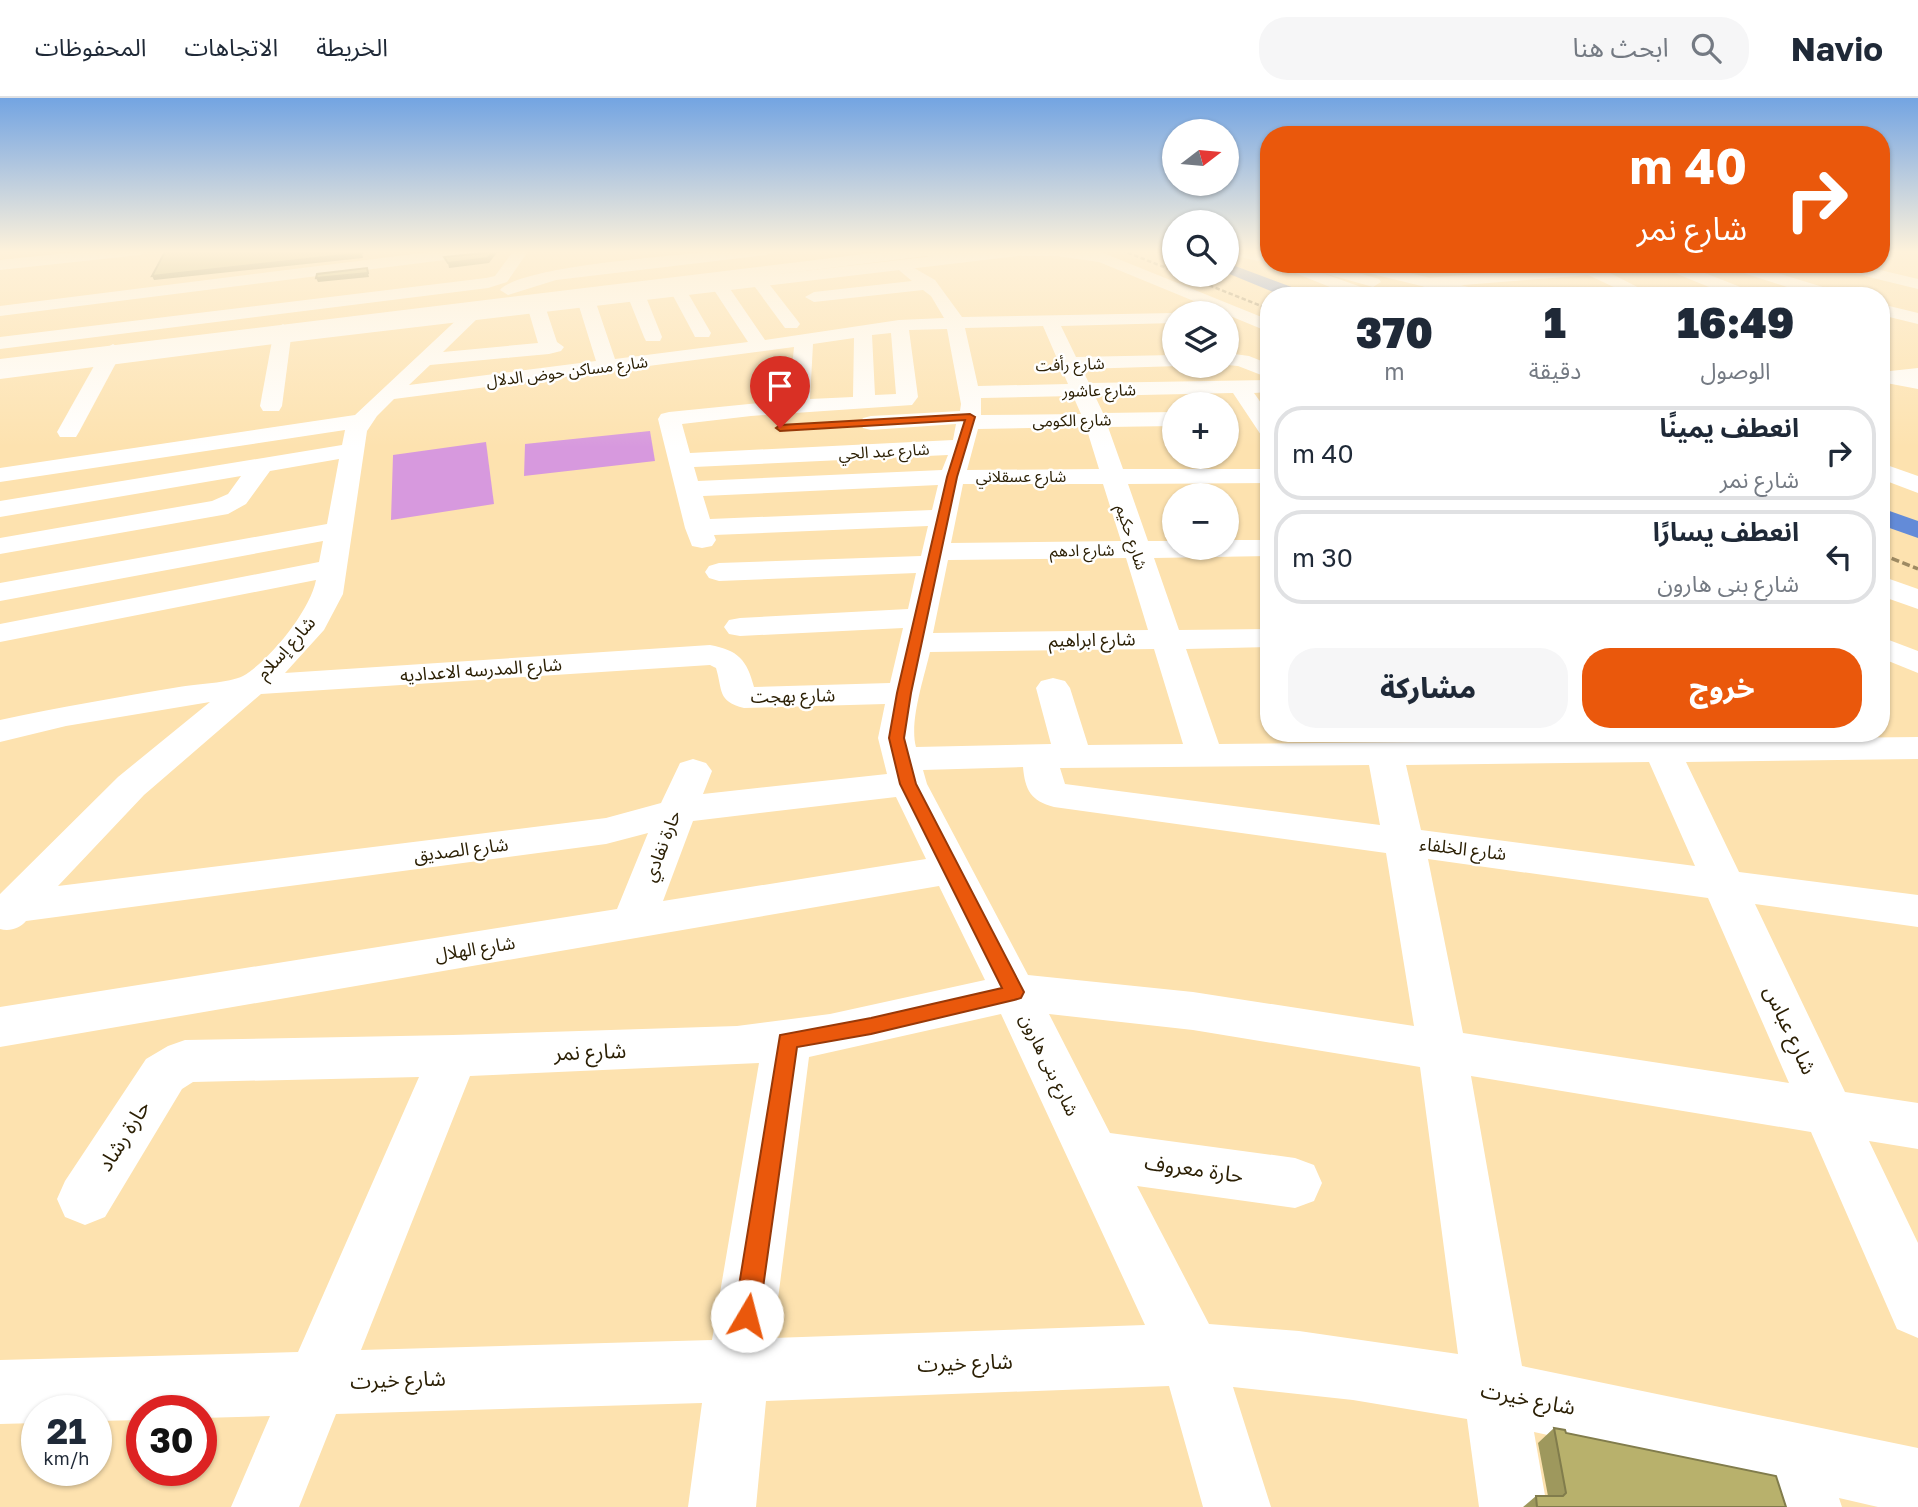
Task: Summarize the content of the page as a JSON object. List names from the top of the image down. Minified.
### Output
{"streets":{"main road":["شارع رأفت","شارع مساكن حوض الدلال","شارع عاشور","شارع الكومى","شارع عبد الحي","شارع عسقلاني","شارع حكيم","شارع ادهم","شارع ابراهيم","شارع إسلام","شارع المدرسه الاعداديه","شارع بهجت","حارة نفادي","شارع الخلفاء","شارع الصديق","شارع الهلال","شارع عباس","شارع نمر","شارع بنى هارون","حارة رشاد","حارة معروف","شارع خيرت"]},"crossings":[["شارع رأفت","شارع حكيم"],["شارع عاشور","شارع الكومى"],["شارع عاشور","شارع عبد الحي"],["شارع عاشور","شارع عسقلاني"],["شارع عاشور","شارع حكيم"],["شارع عاشور","شارع بنى هارون"],["شارع الكومى","شارع عبد الحي"],["شارع الكومى","شارع عسقلاني"],["شارع الكومى","شارع حكيم"],["شارع الكومى","شارع بنى هارون"],["شارع عبد الحي","شارع عسقلاني"],["شارع عبد الحي","شارع بنى هارون"],["شارع عسقلاني","شارع حكيم"],["شارع عسقلاني","شارع بنى هارون"],["شارع حكيم","شارع ادهم"],["شارع حكيم","شارع ابراهيم"],["شارع حكيم","شارع الصديق"],["شارع ادهم","شارع بنى هارون"],["شارع ابراهيم","شارع بنى هارون"],["شارع إسلام","شارع المدرسه الاعداديه"],["شارع إسلام","شارع الصديق"],["شارع المدرسه الاعداديه","شارع بهجت"],["شارع بهجت","شارع بنى هارون"],["حارة نفادي","شارع الصديق"],["حارة نفادي","شارع الهلال"],["شارع الخلفاء","شارع الصديق"],["شارع الخلفاء","شارع عباس"],["شارع الصديق","شارع عباس"],["شارع الصديق","شارع بنى هارون"],["شارع الهلال","شارع بنى هارون"],["شارع عباس","شارع نمر"],["شارع نمر","شارع بنى هارون"],["شارع نمر","حارة رشاد"],["شارع بنى هارون","حارة معروف"],["شارع بنى هارون","شارع خيرت"]],"north":"right","page":{"header":"Navio","search":"ابحث هنا","nav":["الخريطة","الاتجاهات","المحفوظات"],"map_buttons":["+","−"],"turn":["40 m","شارع نمر"],"eta":["16:49","الوصول","1","دقيقة","370","m"],"list":[{"name":"انعطف يمينًا","note":"شارع نمر","value":"40 m"},{"name":"انعطف يسارًا","note":"شارع بنى هارون","value":"30 m"}],"buttons":["خروج","مشاركة"],"speed":"21 km/h","limit":"30"}}
